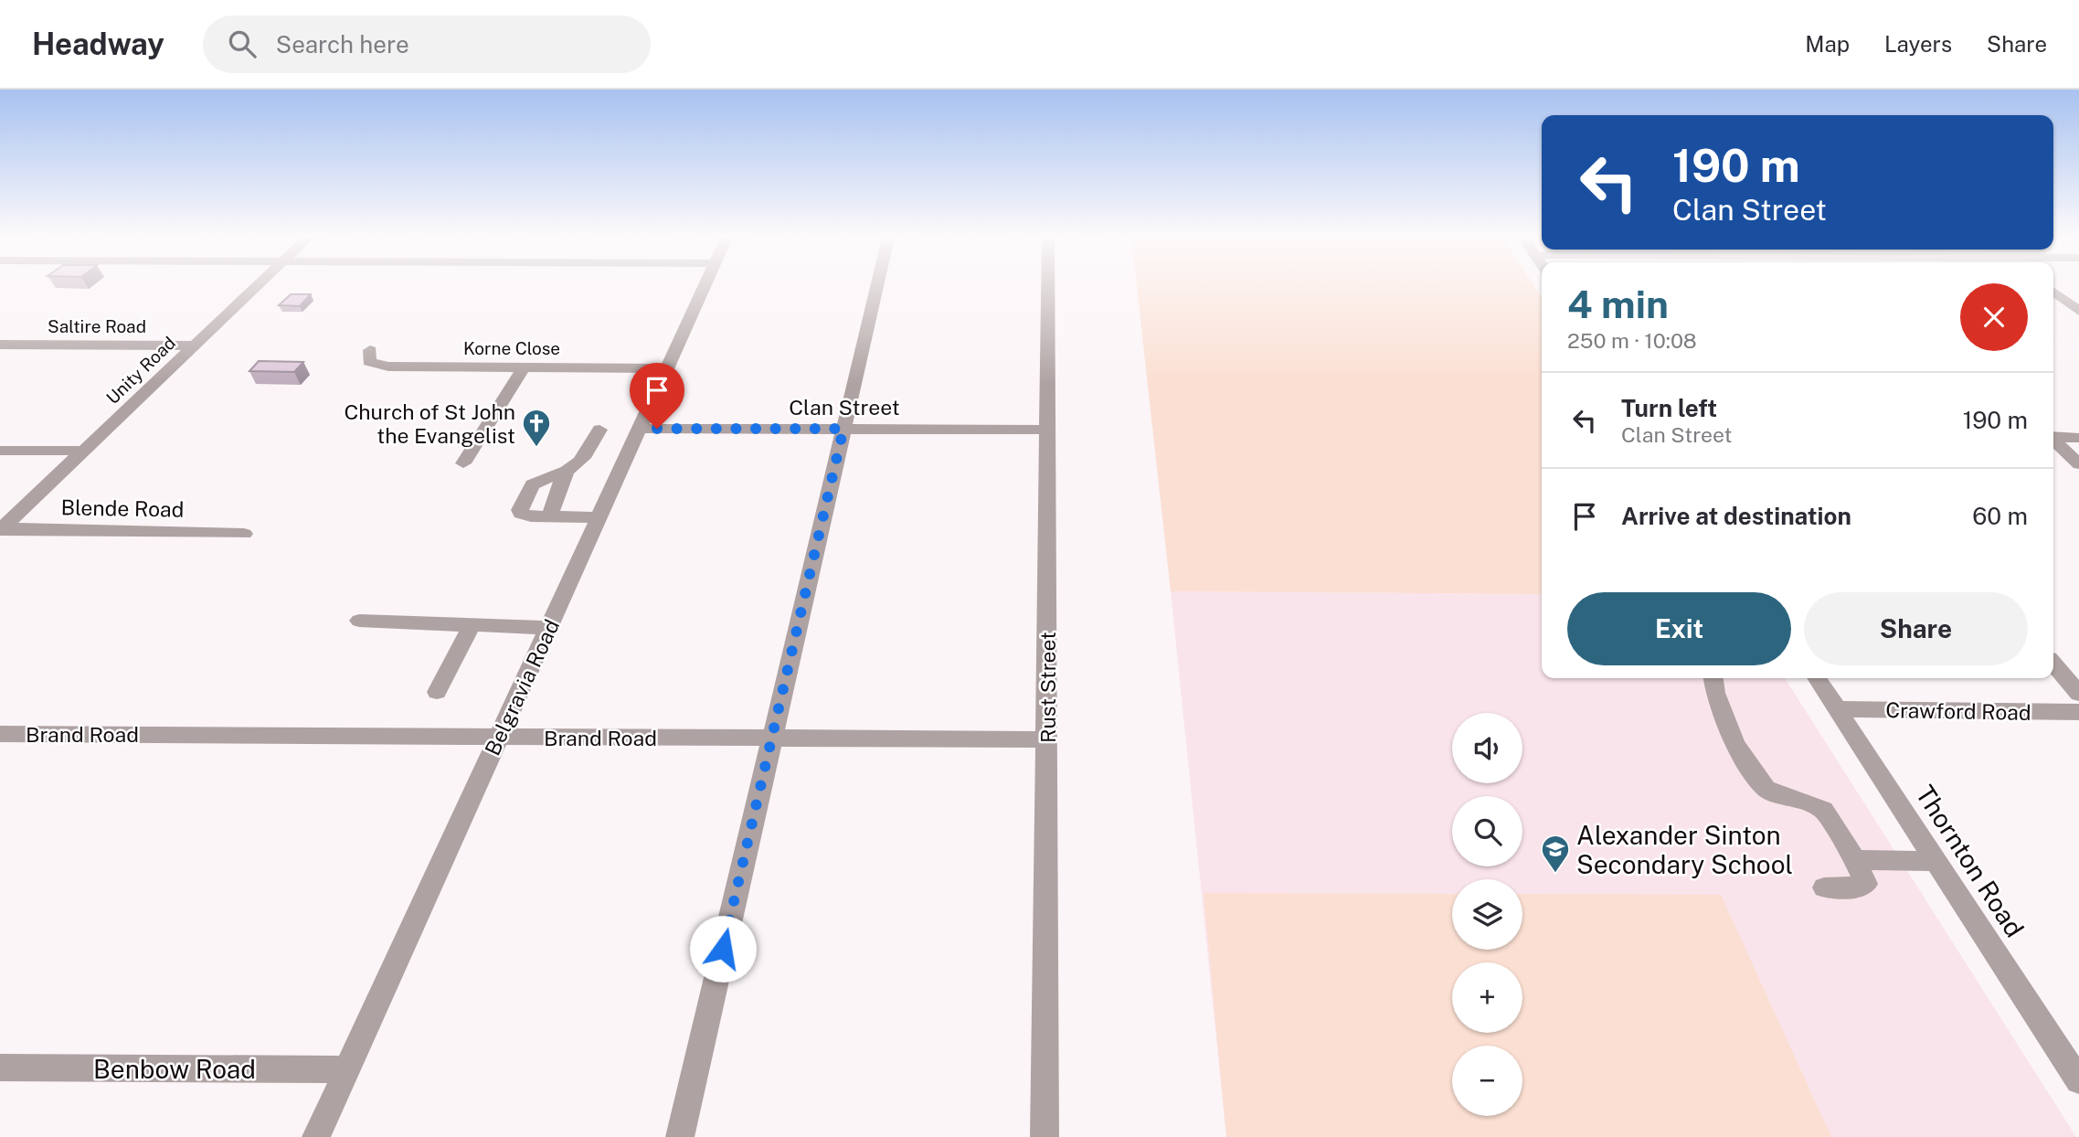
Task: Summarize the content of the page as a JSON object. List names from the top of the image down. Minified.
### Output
{"streets":{"street":["Saltire Road","Korne Close","Unity Road","Clan Street","Blende Road","Belgravia Road","Rust Street","Crawford Road","Brand Road","Thornton Road","Benbow Road"]},"crossings":[["Saltire Road","Unity Road"],["Korne Close","Belgravia Road"],["Unity Road","Blende Road"],["Clan Street","Belgravia Road"],["Clan Street","Rust Street"],["Belgravia Road","Brand Road"],["Belgravia Road","Benbow Road"],["Rust Street","Brand Road"],["Crawford Road","Thornton Road"]],"places":{"church":["Church of St John the Evangelist"],"school or university":["Alexander Sinton Secondary School"]},"page":{"header":"Headway","search":"Search here","nav":["Map","Layers","Share"],"turn":["190 m","Clan Street"],"heading":["4 min","250 m · 10:08"],"list":[{"name":"Turn left","note":"Clan Street","value":"190 m"},{"name":"Arrive at destination","value":"60 m"}],"buttons":["Exit","Share"],"map_buttons":["+","−"]}}
